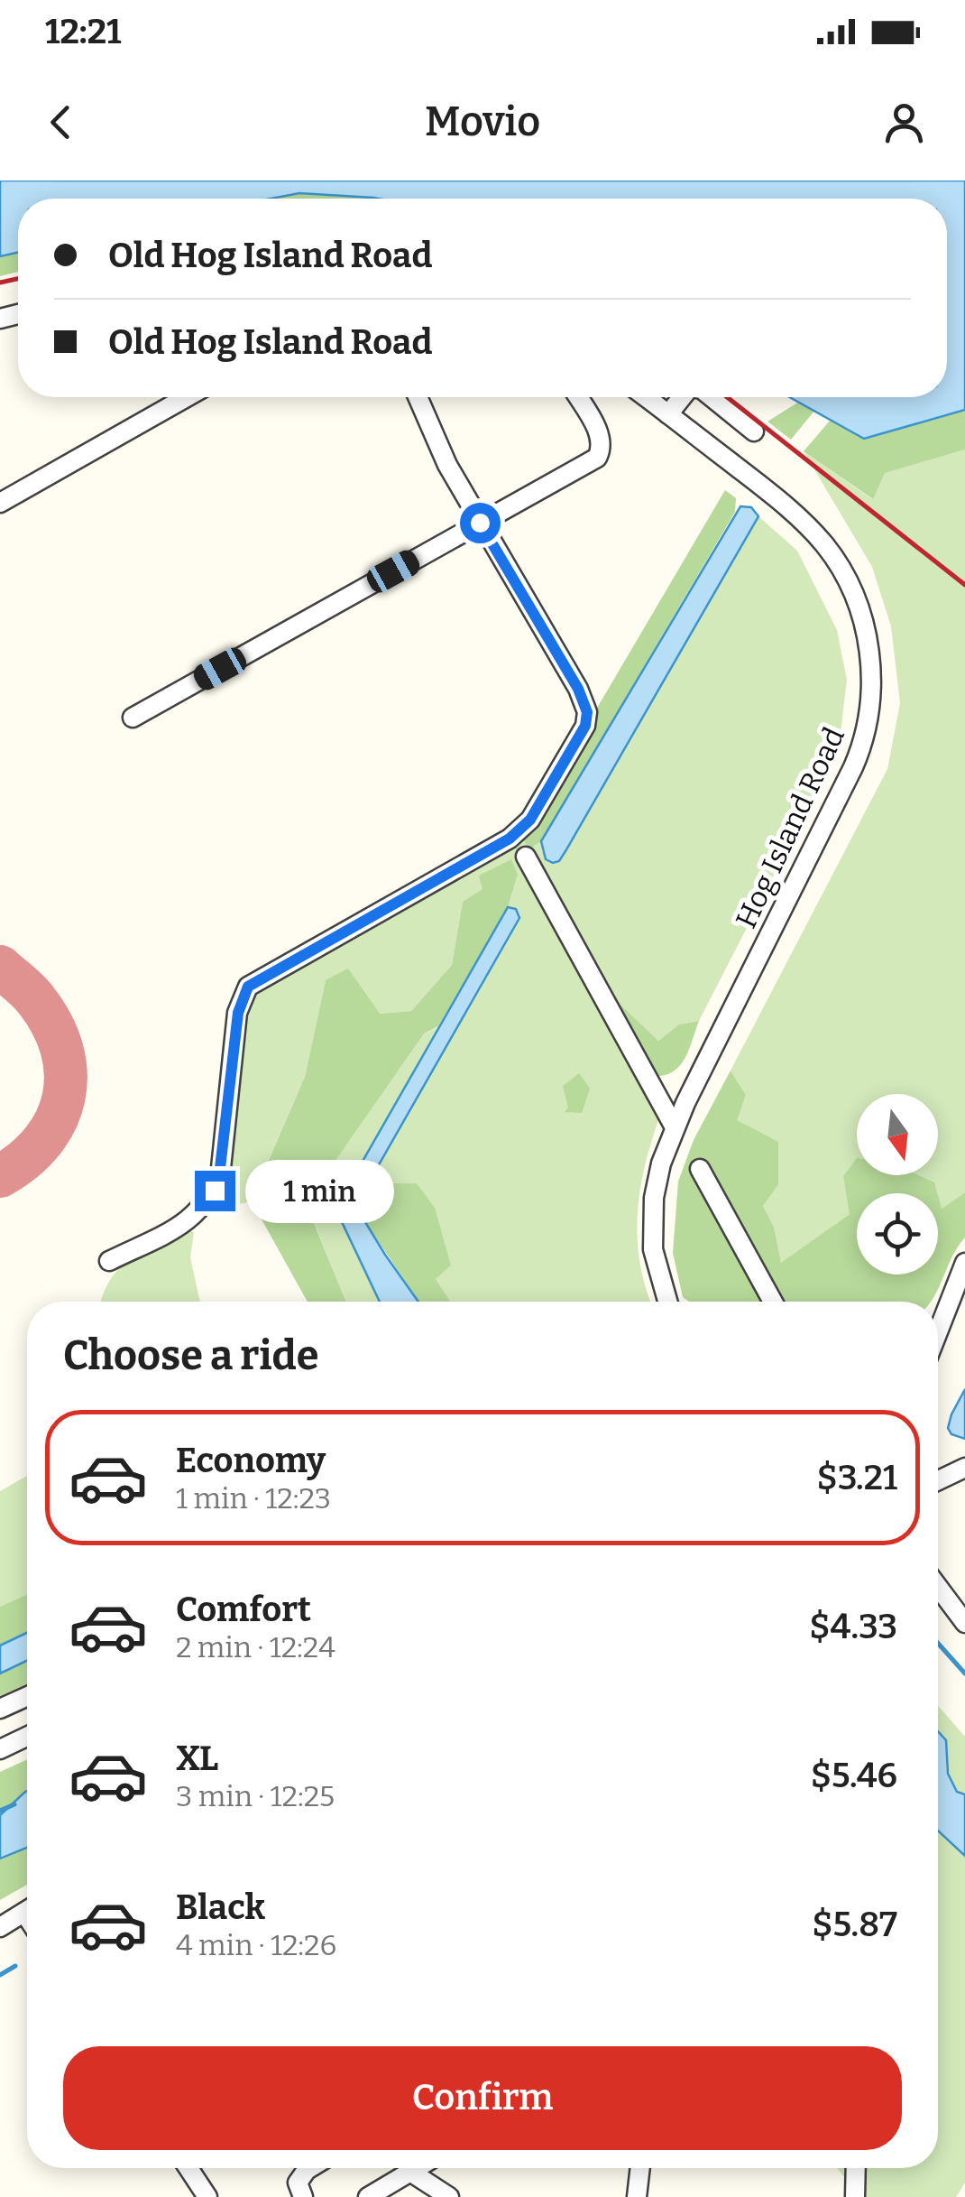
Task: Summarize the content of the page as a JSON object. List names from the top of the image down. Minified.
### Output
{"streets":{"street":["Hog Island Road"]},"north":"bottom","page":{"status":"12:21","header":"Movio","banner":["Old Hog Island Road","Old Hog Island Road"],"bubble":"1 min","heading":"Choose a ride","list":[{"name":"Economy","note":"1 min · 12:23","value":"$3.21"},{"name":"Comfort","note":"2 min · 12:24","value":"$4.33"},{"name":"XL","note":"3 min · 12:25","value":"$5.46"},{"name":"Black","note":"4 min · 12:26","value":"$5.87"}],"buttons":"Confirm"}}
